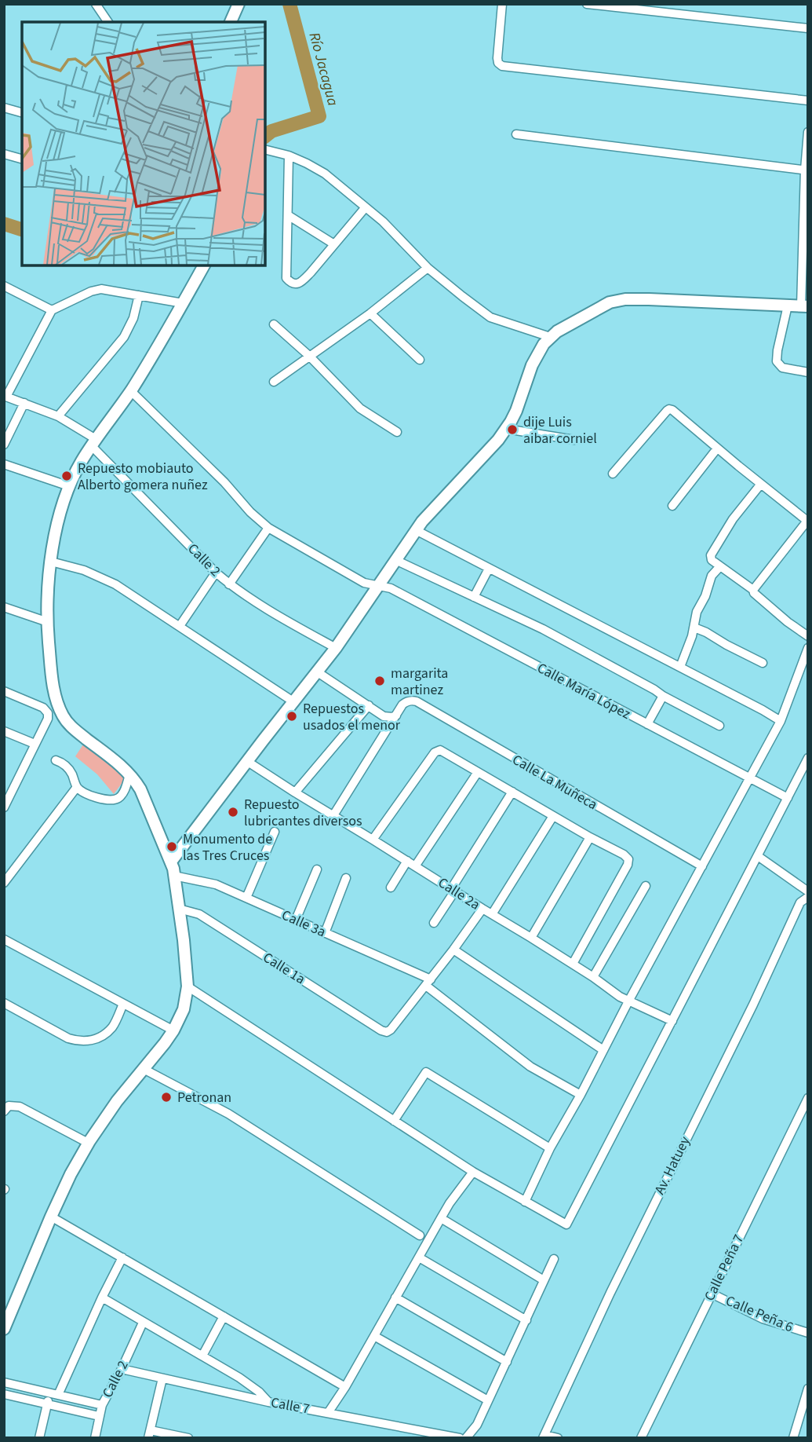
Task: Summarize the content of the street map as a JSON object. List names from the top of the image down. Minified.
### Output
{"streets":{"street":["Calle 2","Calle María López","Calle La Muñeca","Calle 2a","Calle 3a","Calle 1a","Av. Hatuey","Calle Peña 7","Calle Peña 6","Calle 7"]},"crossings":[["Calle 2","Calle 7"],["Calle 3a","Calle 1a"],["Calle Peña 7","Calle Peña 6"]],"water":["Río Jacagua"],"places":["dije Luis aibar corniel","Repuesto mobiauto Alberto gomera nuñez","margarita martinez","Repuestos usados el menor","Repuesto lubricantes diversos","Monumento de las Tres Cruces","Petronan"]}
